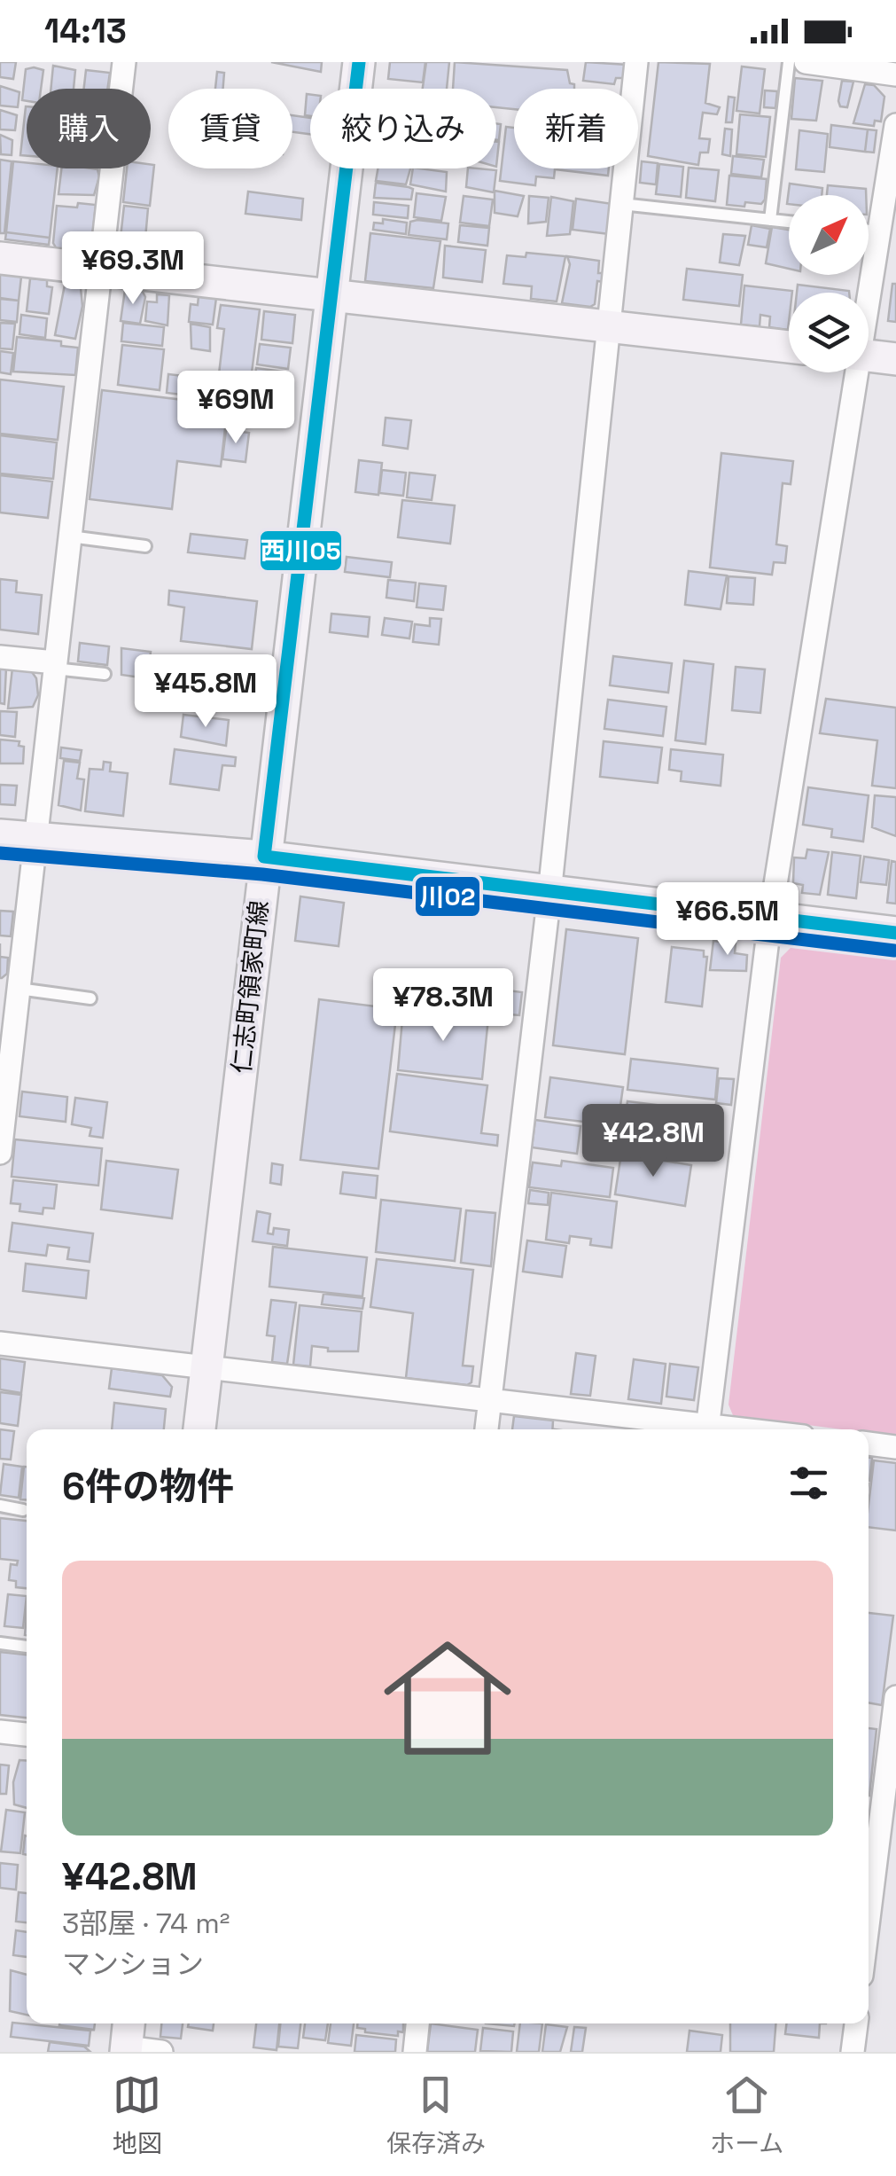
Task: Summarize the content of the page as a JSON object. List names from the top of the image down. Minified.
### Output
{"streets":{"street":["仁志町領家町線"]},"lines":["transit line 西川05","transit line 川02"],"north":"top right","page":{"status":"14:13","chip":["購入","賃貸","絞り込み","新着"],"price":["¥69.3M","¥69M","¥45.8M","¥66.5M","¥78.3M","¥42.8M"],"heading":"6件の物件","list":[{"name":"¥42.8M","note":"3部屋 · 74 m² · マンション"}],"tabs":["地図","保存済み","ホーム"]}}
